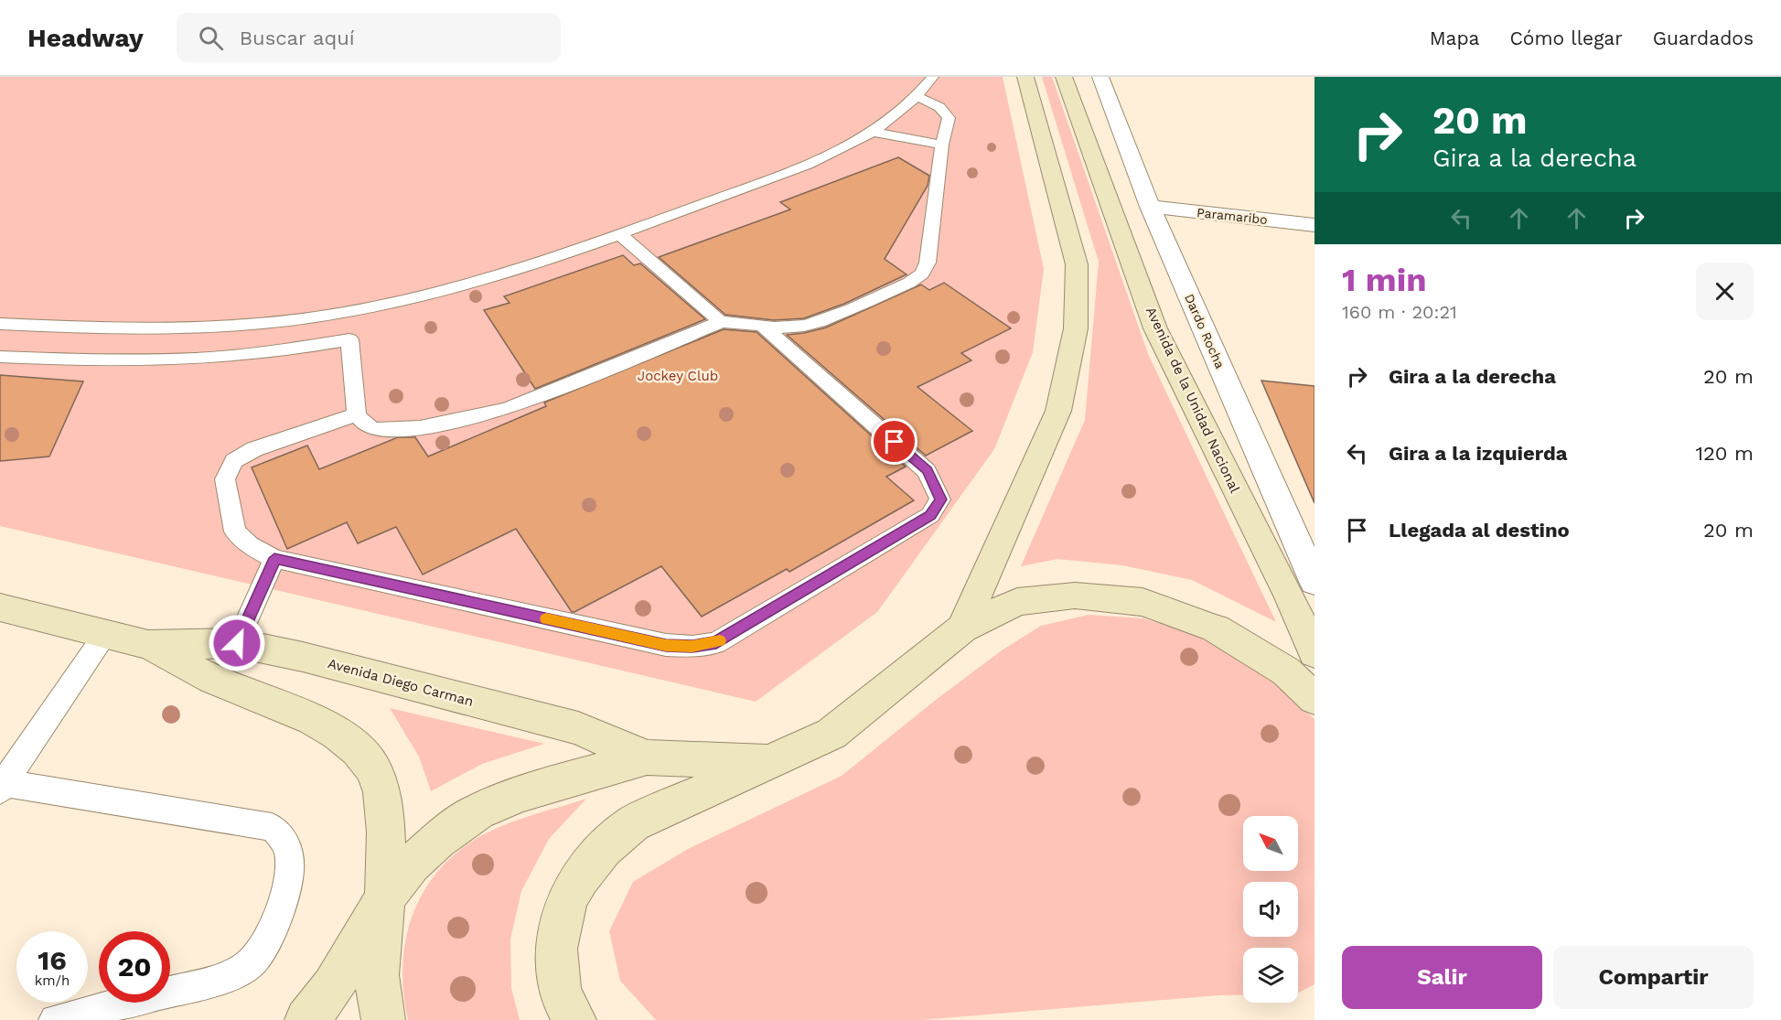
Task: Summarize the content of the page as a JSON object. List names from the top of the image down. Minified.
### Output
{"streets":{"main road":["Avenida de la Unidad Nacional","Avenida Diego Carman"],"street":["Paramaribo","Dardo Rocha"]},"crossings":[["Paramaribo","Dardo Rocha"]],"parks":["Jockey Club"],"north":"top left","page":{"header":"Headway","search":"Buscar aquí","nav":["Mapa","Cómo llegar","Guardados"],"turn":["20 m","Gira a la derecha"],"heading":["1 min","160 m · 20:21"],"list":[{"name":"Gira a la derecha","value":"20 m"},{"name":"Gira a la izquierda","value":"120 m"},{"name":"Llegada al destino","value":"20 m"}],"speed":"16 km/h","limit":"20","buttons":["Salir","Compartir"]}}
